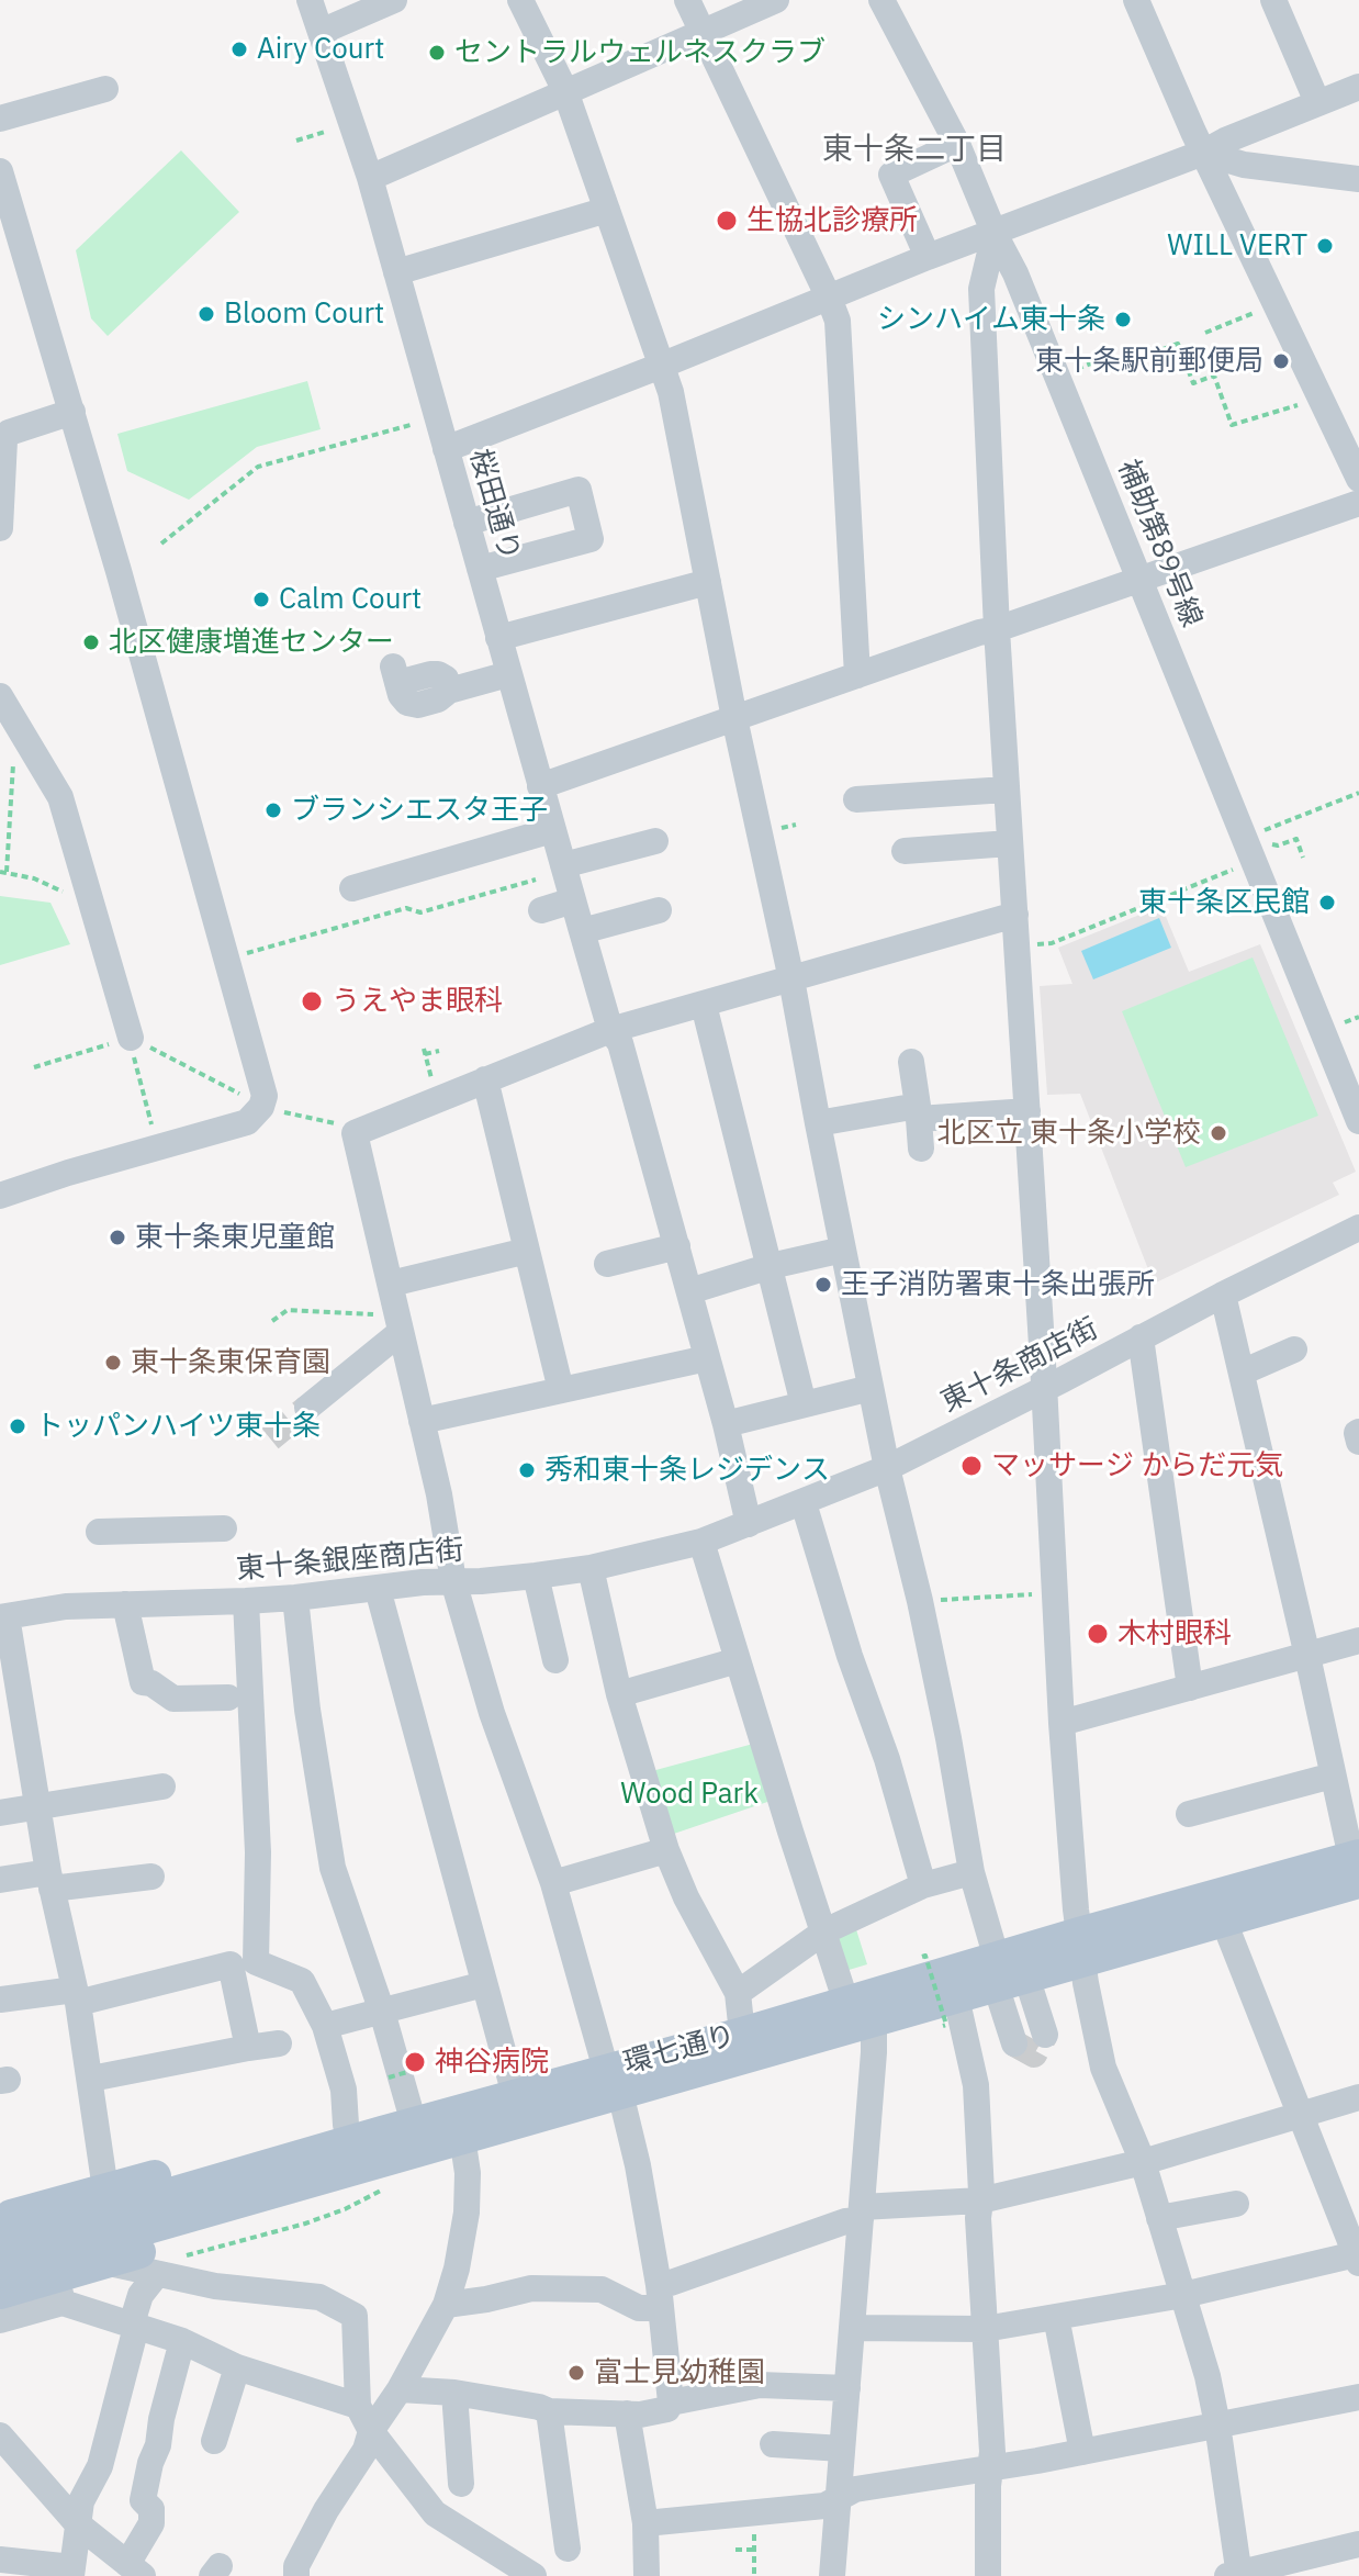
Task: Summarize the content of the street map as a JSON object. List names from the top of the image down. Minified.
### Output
{"streets":{"main road":["環七通り"],"street":["桜田通り","補助第89号線","東十条商店街","東十条銀座商店街"]},"crossings":[["桜田通り","東十条商店街"],["東十条商店街","東十条銀座商店街"]],"districts":["東十条二丁目"],"parks":["Wood Park"],"places":["Airy Court","セントラルウェルネスクラブ","生協北診療所","WILL VERT","Bloom Court","シンハイム東十条","東十条駅前郵便局","Calm Court","北区健康増進センター","ブランシエスタ王子","東十条区民館","うえやま眼科","北区立 東十条小学校","東十条東児童館","王子消防署東十条出張所","東十条東保育園","トッパンハイツ東十条","マッサージ からだ元気","秀和東十条レジデンス","木村眼科","神谷病院","富士見幼稚園"]}
